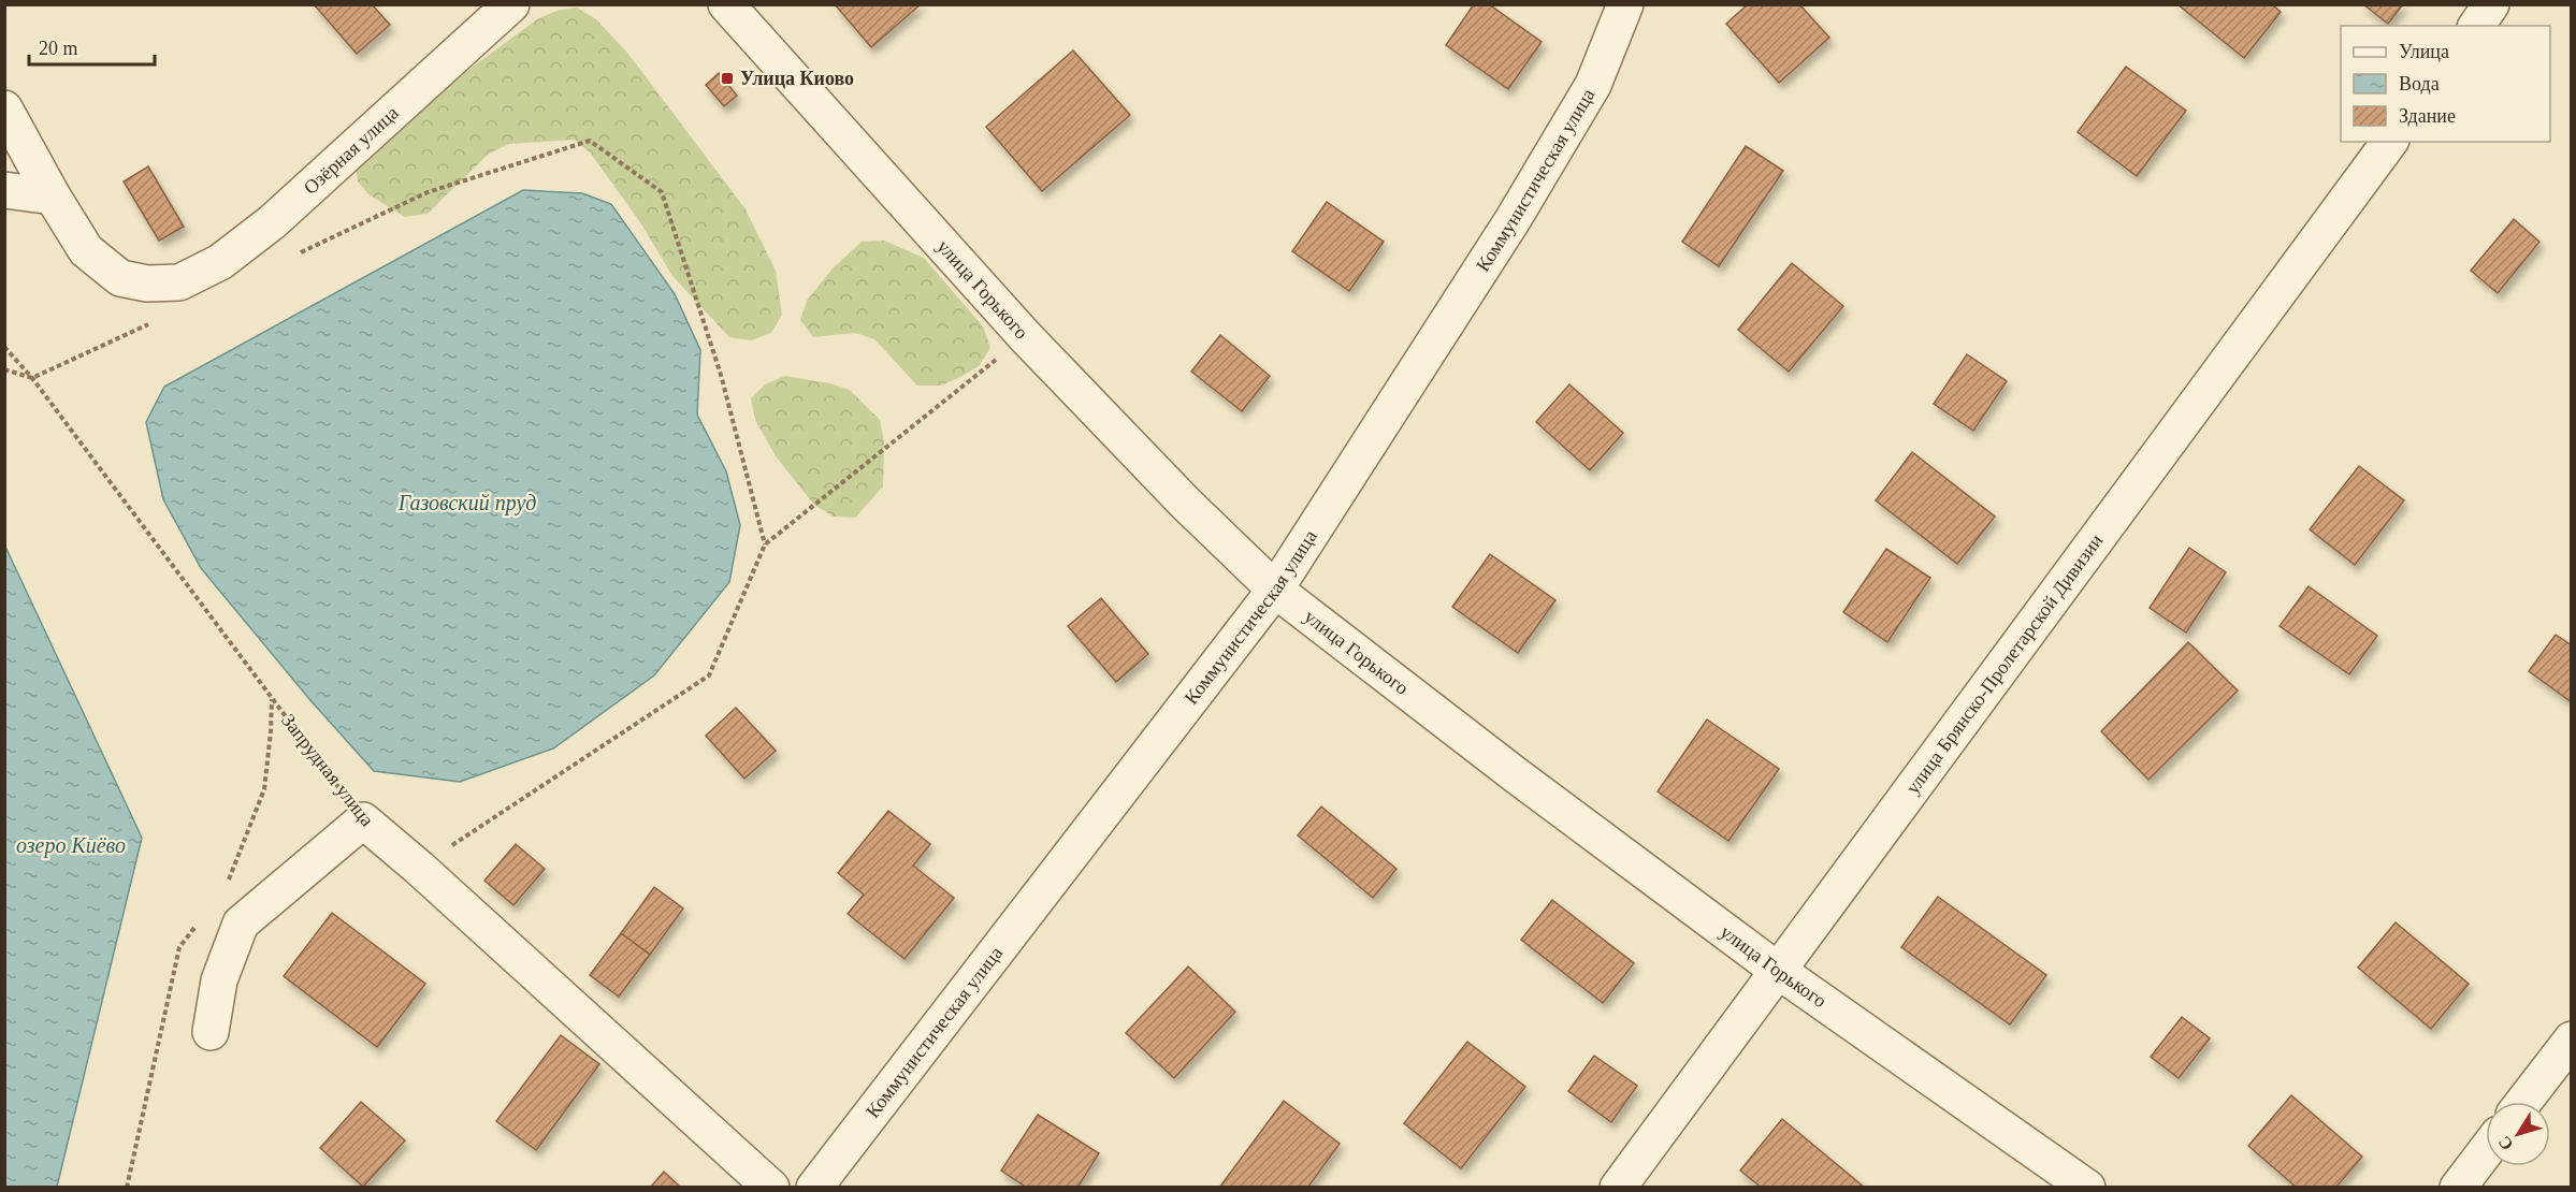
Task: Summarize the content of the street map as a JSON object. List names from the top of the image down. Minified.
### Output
{"streets":{"street":["Озёрная улица","Коммунистическая улица","улица Горького","улица Брянско-Пролетарской Дивизии","Запрудная улица"]},"crossings":[["Коммунистическая улица","улица Горького"],["улица Горького","улица Брянско-Пролетарской Дивизии"]],"water":["Газовский пруд","озеро Киёво"],"places":{"transit":["Улица Киово"]},"legend":["Улица","Вода","Здание"],"scale_bar":"20 m","north":"bottom left"}
